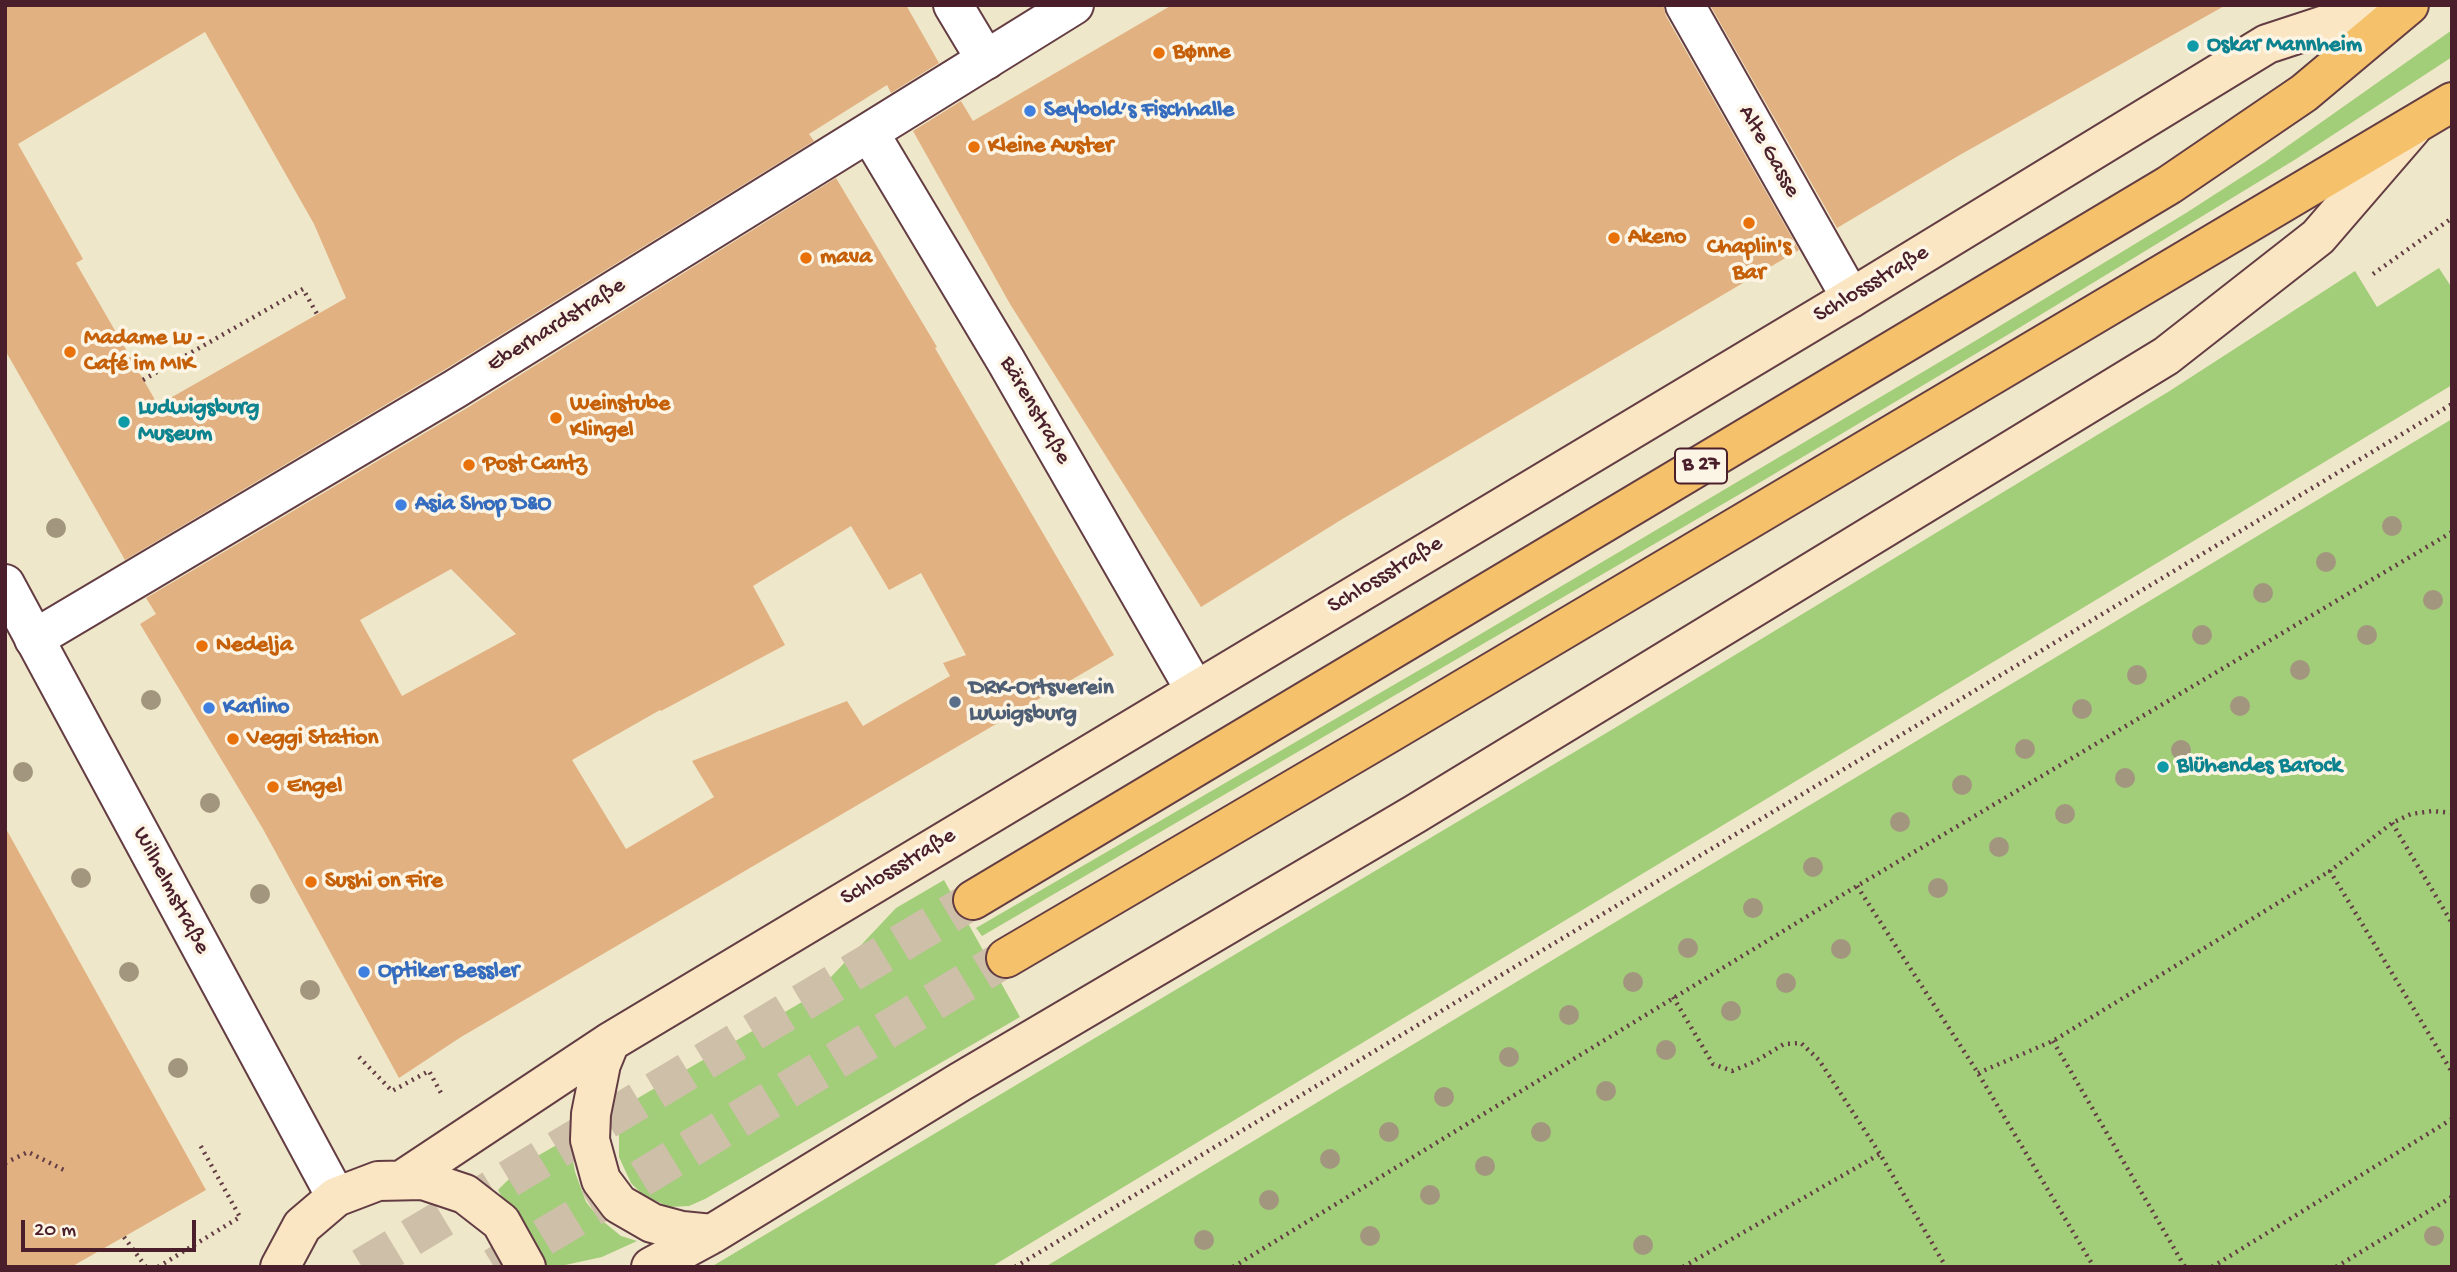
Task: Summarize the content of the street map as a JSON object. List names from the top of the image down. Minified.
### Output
{"streets":{"main road":["Schlossstraße","B 27"],"street":["Alte Gasse","Eberhardstraße","Bärenstraße","Wilhelmstraße"]},"crossings":[["Alte Gasse","Schlossstraße"],["Schlossstraße","Bärenstraße"],["Eberhardstraße","Bärenstraße"],["Eberhardstraße","Wilhelmstraße"]],"places":["Oskar Mannheim","Bønne","Seybold’s Fischhalle","Kleine Auster","Chaplin's Bar","Akeno","mava","Madame Lu - Café im MIK","Weinstube Klingel","Ludwigsburg Museum","Post Cantz","Asia Shop D&O","Nedelja","DRK-Ortsverein Luwigsburg","Karlino","Veggi Station","Blühendes Barock","Engel","Sushi on Fire","Optiker Bessler"],"scale_bar":"20 m"}
